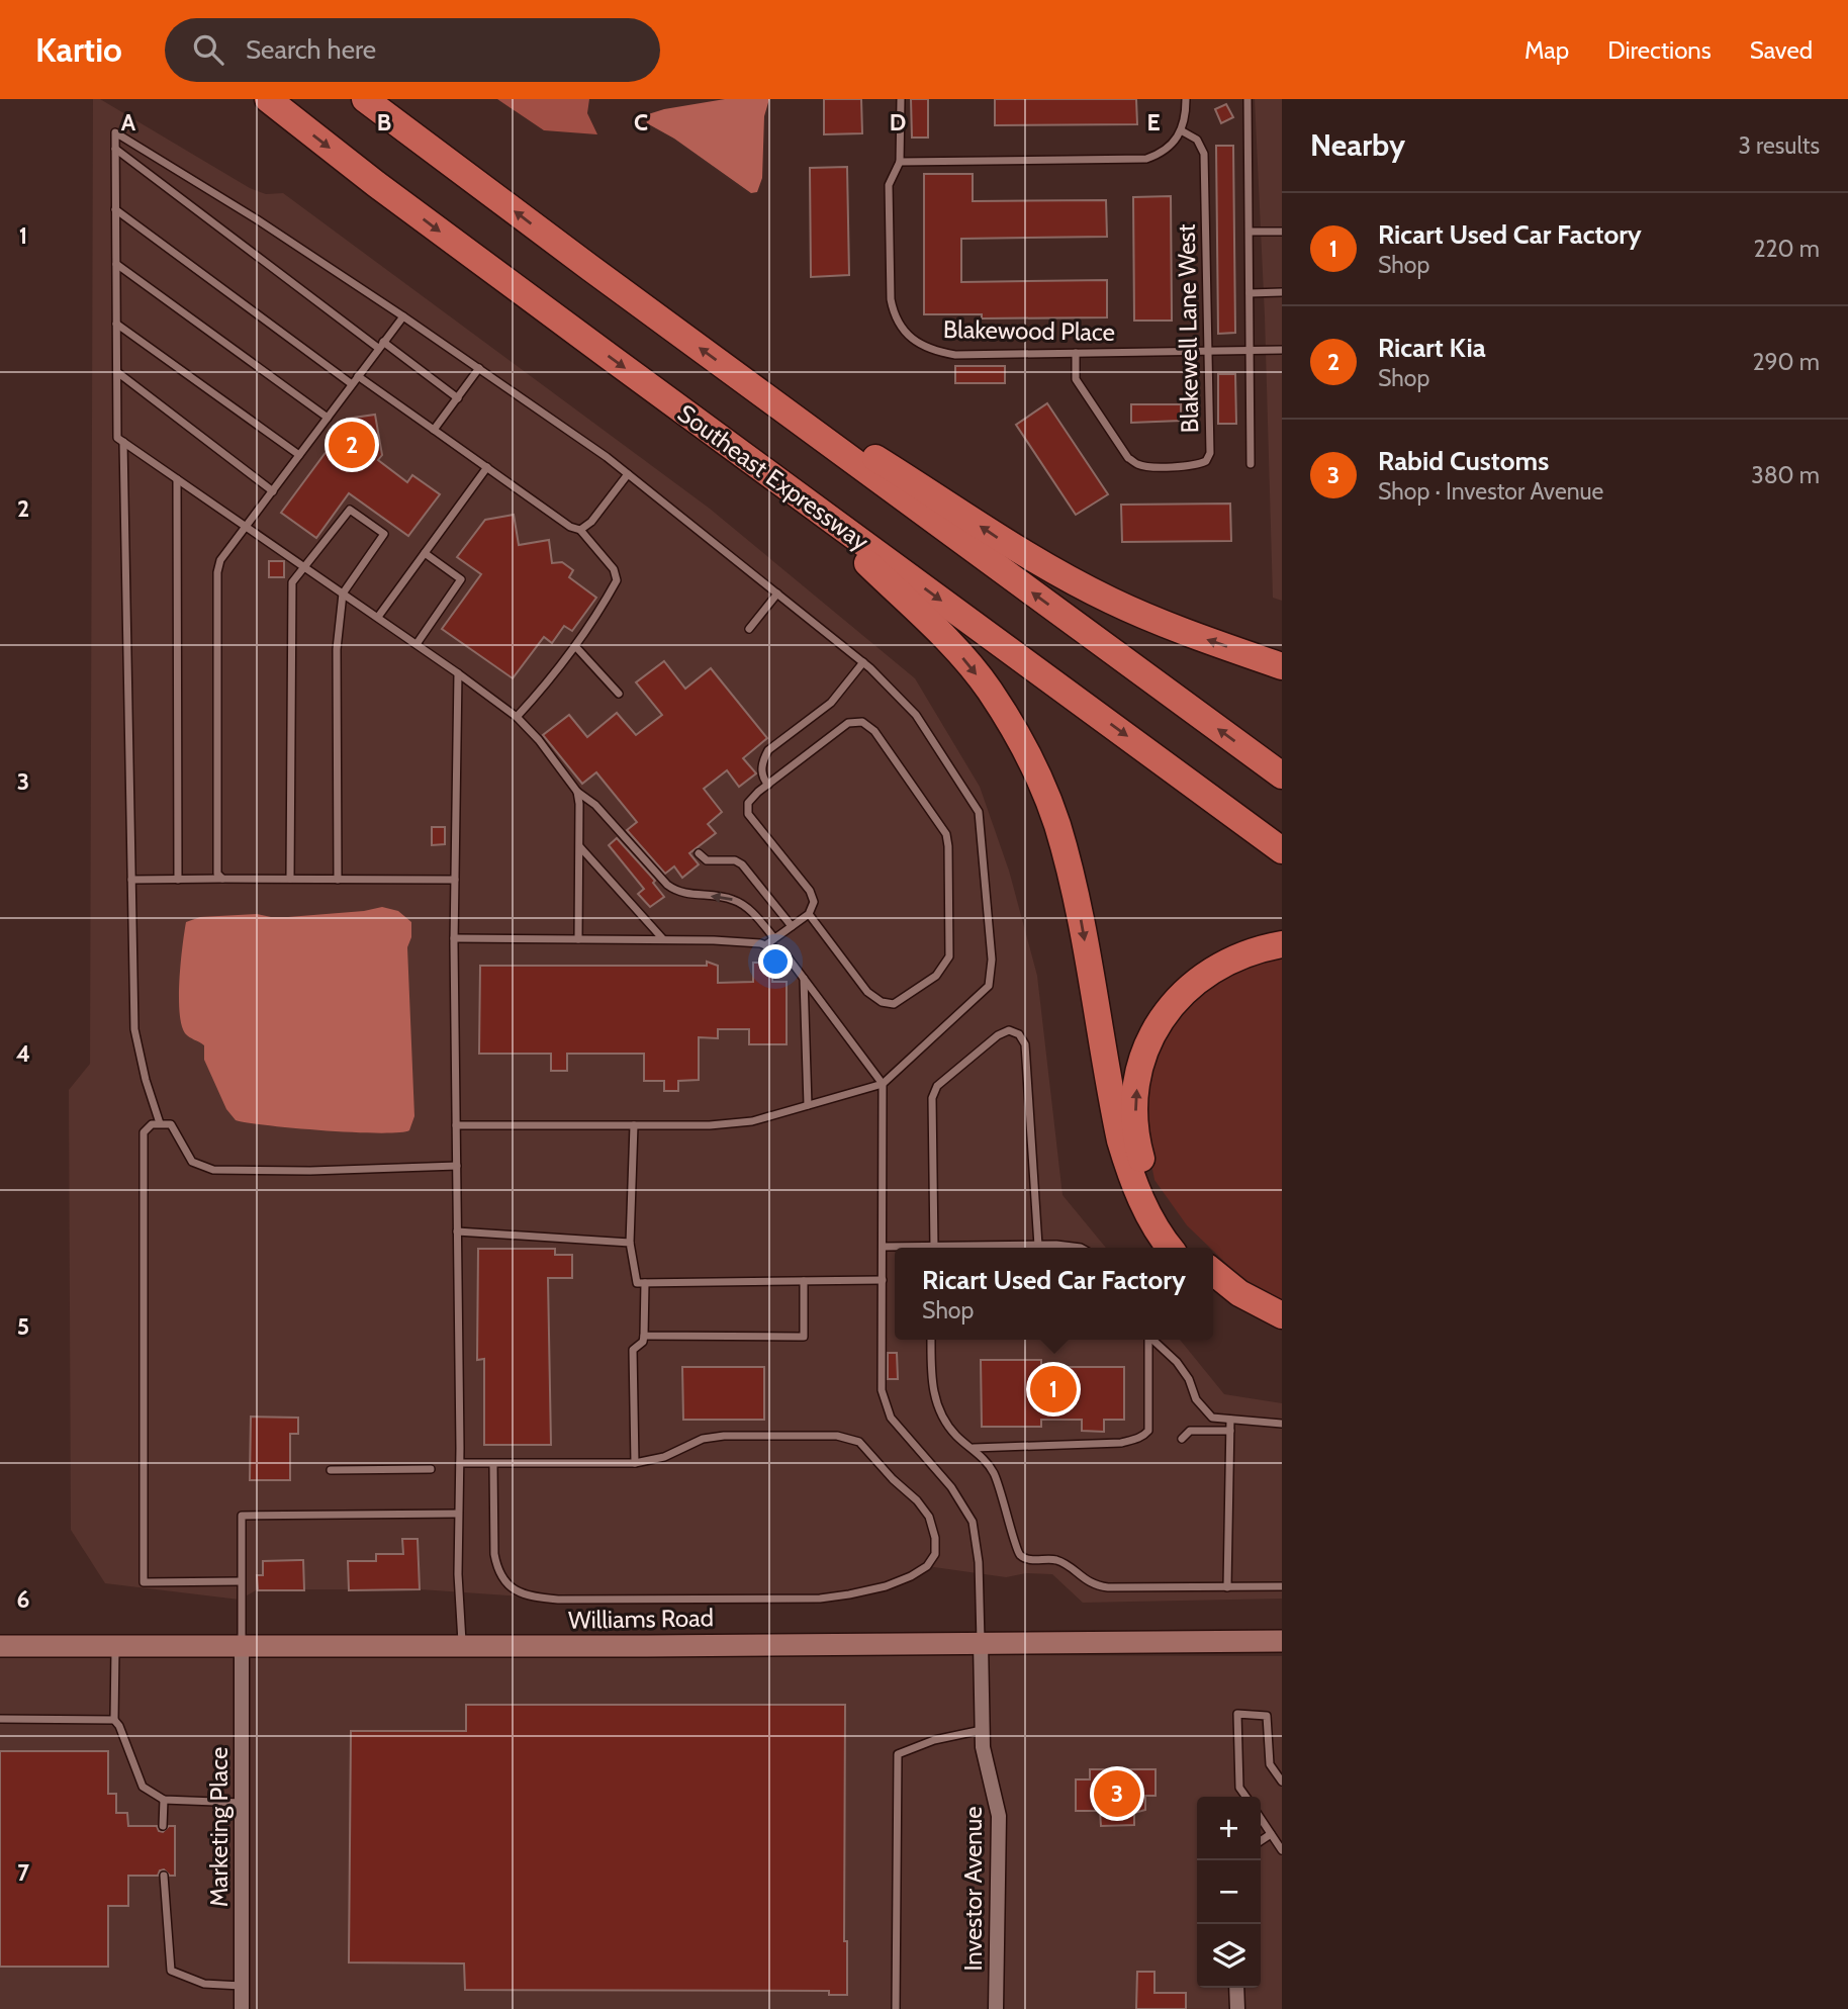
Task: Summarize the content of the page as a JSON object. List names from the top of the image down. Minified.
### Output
{"streets":{"highway":["Southeast Expressway"],"main road":["Williams Road"],"street":["Marketing Place","Investor Avenue"],"lane":["Blakewell Lane West","Blakewood Place"]},"crossings":[["Blakewell Lane West","Blakewood Place"],["Williams Road","Marketing Place"],["Williams Road","Investor Avenue"]],"page":{"header":"Kartio","search":"Search here","nav":["Map","Directions","Saved"],"heading":["Nearby","3 results"],"list":[{"mark":"1","name":"Ricart Used Car Factory","note":"Shop","value":"220 m"},{"mark":"2","name":"Ricart Kia","note":"Shop","value":"290 m"},{"mark":"3","name":"Rabid Customs","note":"Shop · Investor Avenue","value":"380 m"}],"pins":["2","1","3"],"popup":["Ricart Used Car Factory","Shop"],"map_buttons":["+","−"]},"grid":{"columns":["A","B","C","D","E"],"rows":["1","2","3","4","5","6","7"]}}
